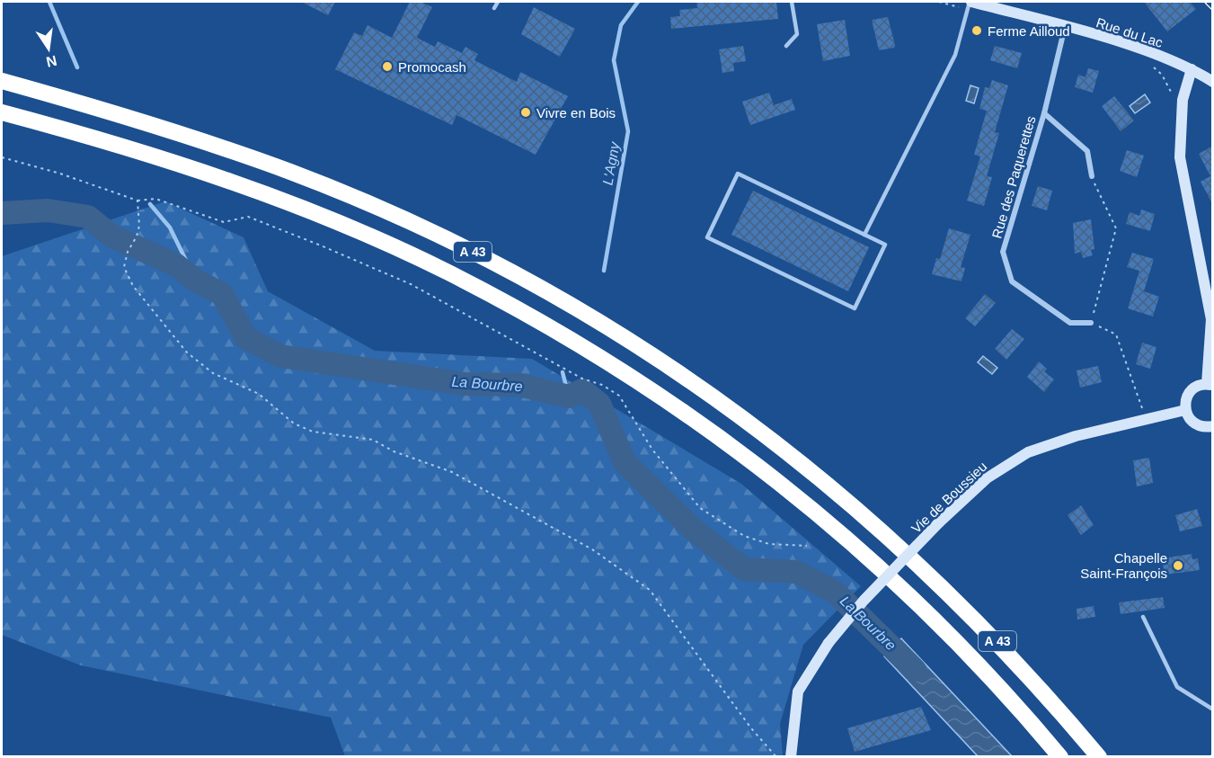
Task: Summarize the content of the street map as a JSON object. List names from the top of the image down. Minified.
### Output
{"streets":{"highway":["A 43"],"street":["Rue du Lac","Rue des Paquerettes","Vie de Boussieu"]},"crossings":[["Rue du Lac","Rue des Paquerettes"]],"water":["L'Agny","La Bourbre"],"places":["Ferme Ailloud","Promocash","Vivre en Bois","Chapelle Saint-François"],"north":"bottom"}
